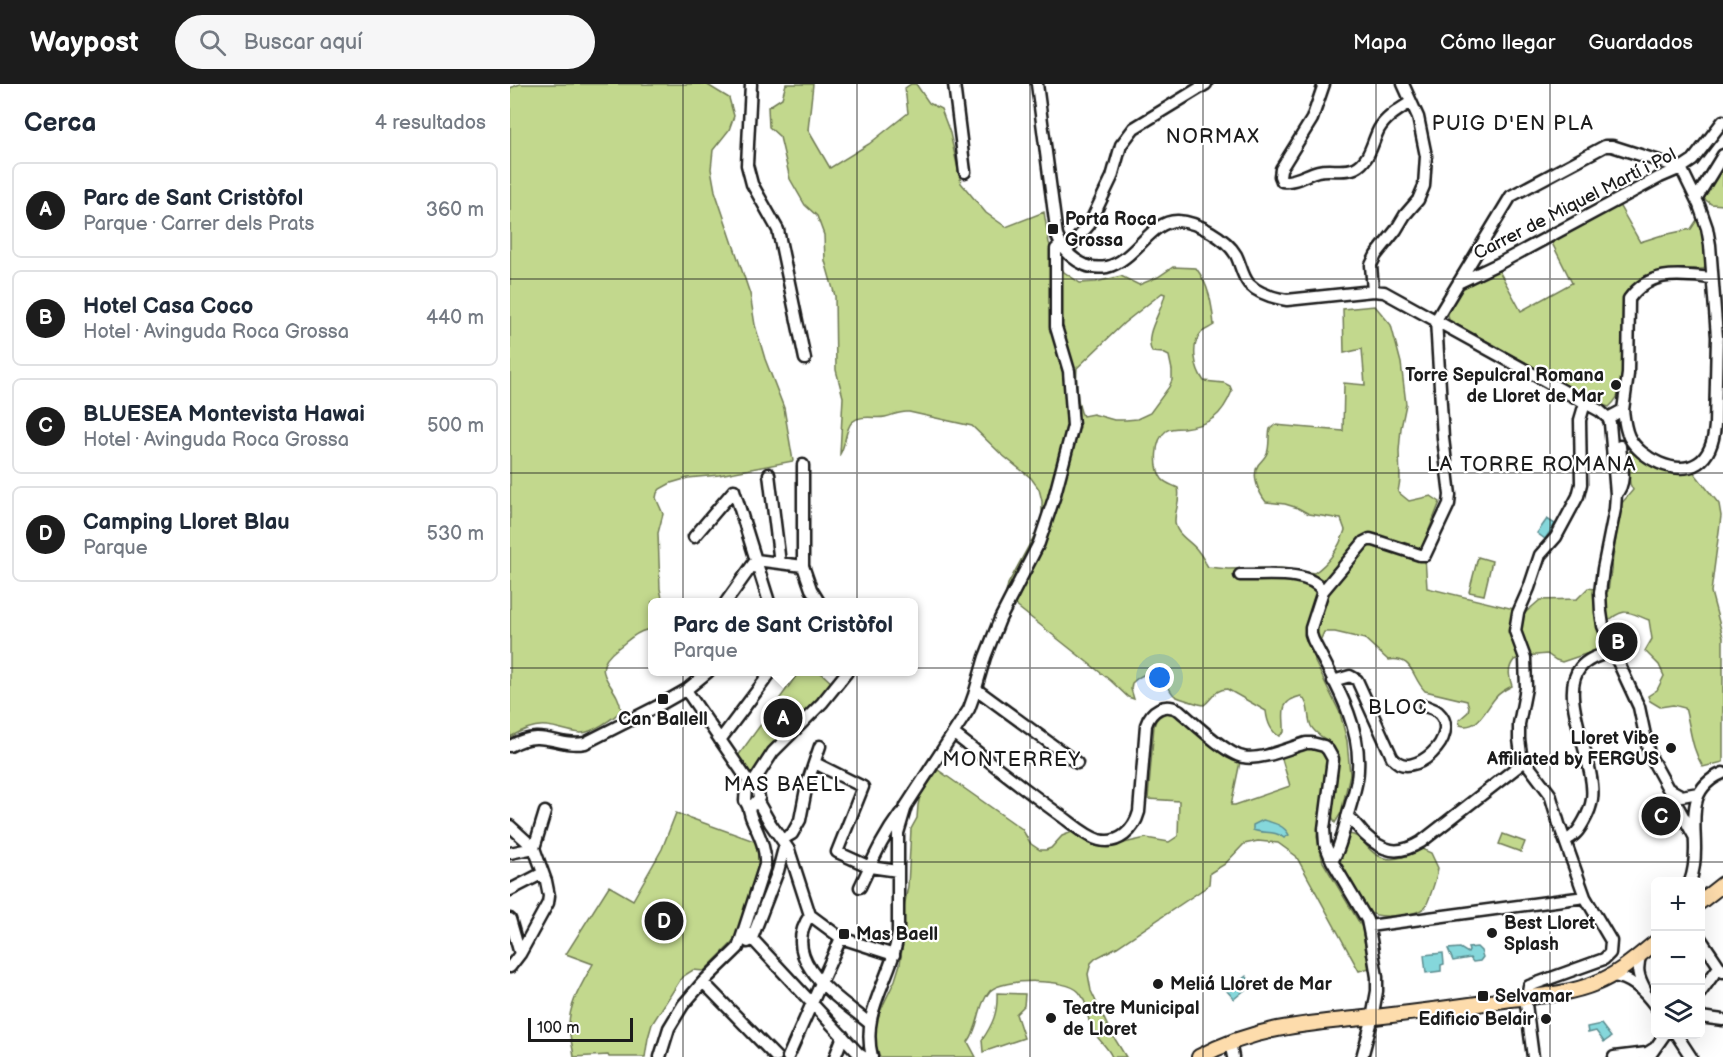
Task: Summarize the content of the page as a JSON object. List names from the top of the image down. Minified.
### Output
{"streets":{"street":["Carrer de Miquel Martí i Pol"]},"districts":["PUIG D'EN PLA","NORMAX","LA TORRE ROMANA","BLOC","MONTERREY","MAS BAELL"],"places":{"transit":["Porta Roca Grossa","Can Ballell","Mas Baell","Selvamar"],"other":["Torre Sepulcral Romana de Lloret de Mar","Lloret Vibe Affiliated by FERGUS","Best Lloret Splash","Meliá Lloret de Mar","Teatre Municipal de Lloret","Edificio Belair"]},"scale_bar":"100 m","page":{"header":"Waypost","search":"Buscar aquí","nav":["Mapa","Cómo llegar","Guardados"],"heading":["Cerca","4 resultados"],"list":[{"mark":"A","name":"Parc de Sant Cristòfol","note":"Parque · Carrer dels Prats","value":"360 m"},{"mark":"B","name":"Hotel Casa Coco","note":"Hotel · Avinguda Roca Grossa","value":"440 m"},{"mark":"C","name":"BLUESEA Montevista Hawai","note":"Hotel · Avinguda Roca Grossa","value":"500 m"},{"mark":"D","name":"Camping Lloret Blau","note":"Parque","value":"530 m"}],"popup":["Parc de Sant Cristòfol","Parque"],"pins":["B","A","C","D"],"map_buttons":["+","−"],"scale":"100 m"}}
